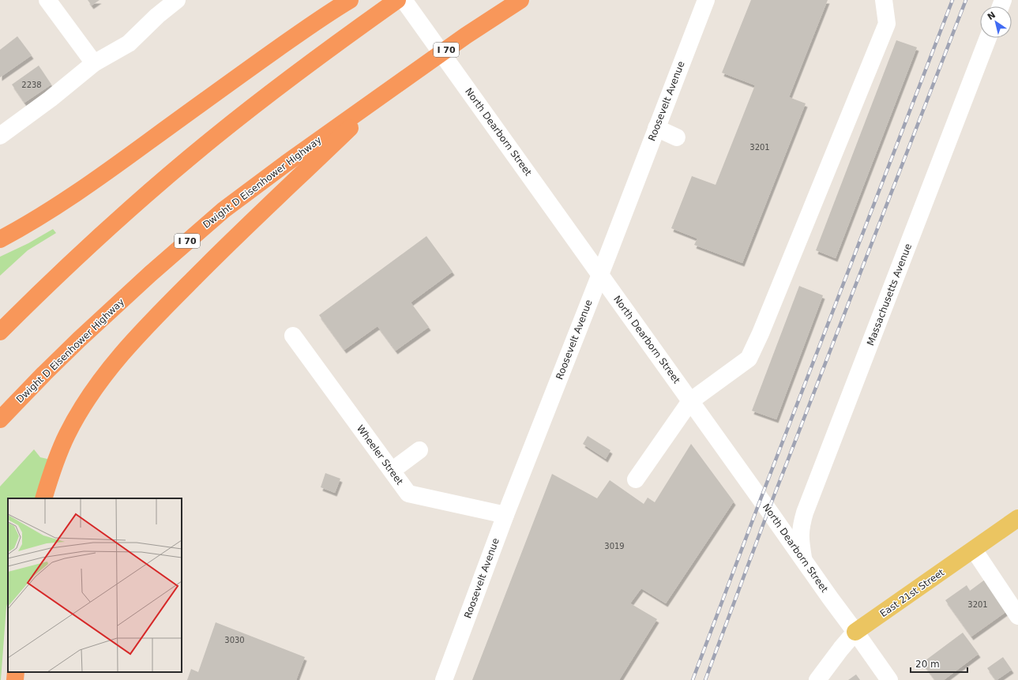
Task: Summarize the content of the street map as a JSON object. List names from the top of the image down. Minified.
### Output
{"streets":{"highway":["I 70","Dwight D Eisenhower Highway"],"main road":["East 21st Street"],"street":["Roosevelt Avenue","North Dearborn Street","Massachusetts Avenue","Wheeler Street"]},"crossings":[["Roosevelt Avenue","North Dearborn Street"],["Roosevelt Avenue","Wheeler Street"],["North Dearborn Street","Massachusetts Avenue"],["North Dearborn Street","East 21st Street"]],"house_numbers":["2238","3201","3019","3201","3030"],"scale_bar":"20 m","north":"top left"}
